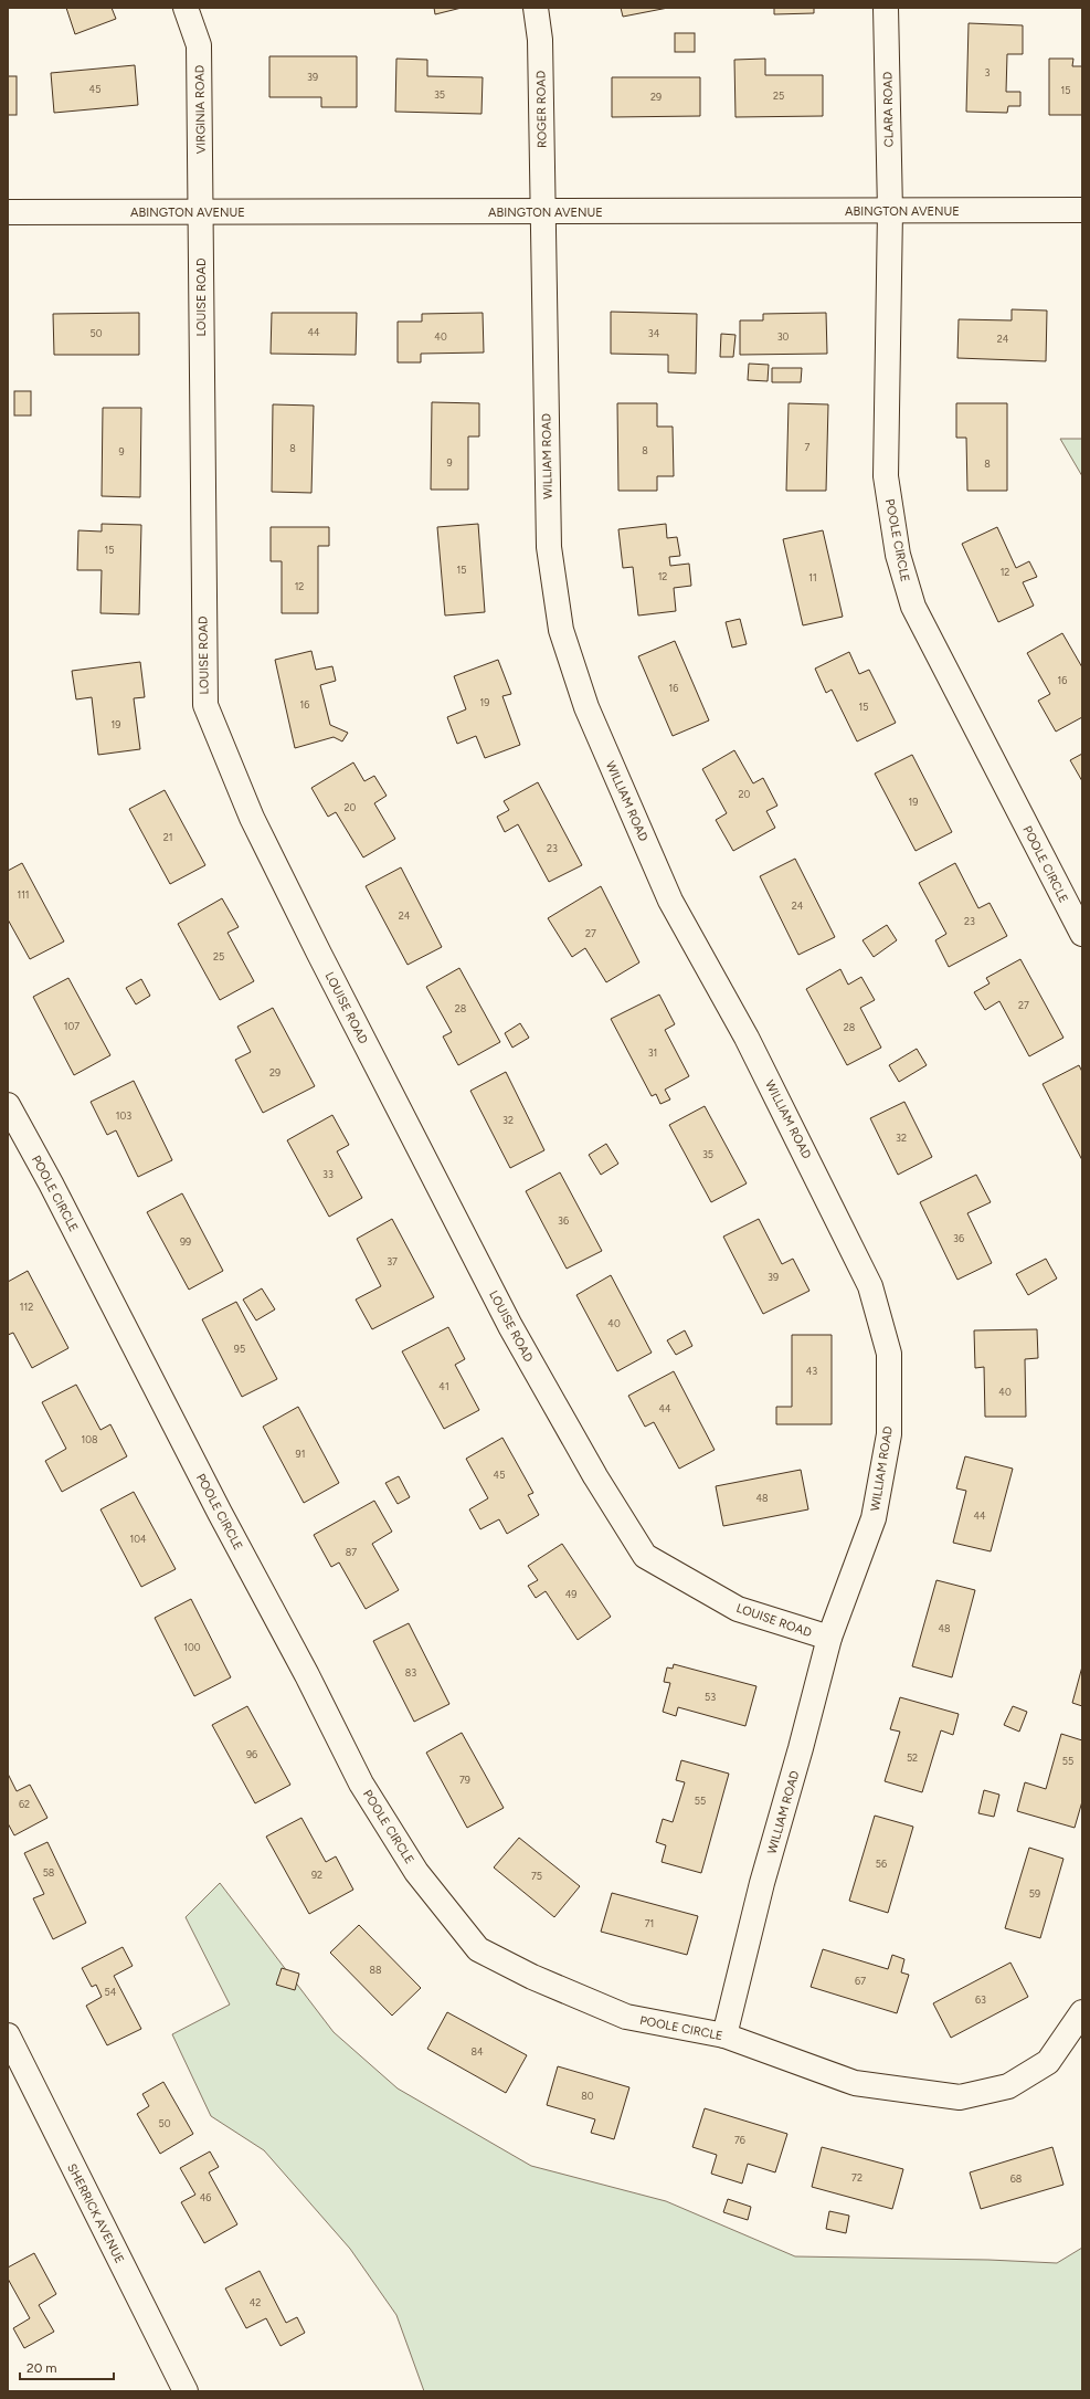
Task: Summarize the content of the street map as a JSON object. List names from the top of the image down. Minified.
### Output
{"streets":{"street":["VIRGINIA ROAD","ROGER ROAD","CLARA ROAD","ABINGTON AVENUE","LOUISE ROAD","WILLIAM ROAD","POOLE CIRCLE","SHERRICK AVENUE"]},"crossings":[["VIRGINIA ROAD","ABINGTON AVENUE"],["VIRGINIA ROAD","LOUISE ROAD"],["ROGER ROAD","ABINGTON AVENUE"],["ROGER ROAD","WILLIAM ROAD"],["CLARA ROAD","ABINGTON AVENUE"],["CLARA ROAD","POOLE CIRCLE"],["ABINGTON AVENUE","LOUISE ROAD"],["ABINGTON AVENUE","WILLIAM ROAD"],["ABINGTON AVENUE","POOLE CIRCLE"],["LOUISE ROAD","WILLIAM ROAD"],["WILLIAM ROAD","POOLE CIRCLE"]],"house_numbers":["3","39","45","15","35","25","29","44","50","34","40","30","24","7","8","8","9","9","8","15","15","12","12","11","12","16","16","19","16","15","19","20","19","20","21","23","111","24","24","23","27","25","27","28","107","28","31","29","103","32","32","35","33","36","36","99","37","39","112","40","95","43","41","40","44","108","91","45","48","44","104","87","49","48","100","83","53","96","52","55","79","55","62","56","58","92","75","59","71","88","67","54","63","84","80","50","76","72","68","46","42"],"scale_bar":"20 m"}
